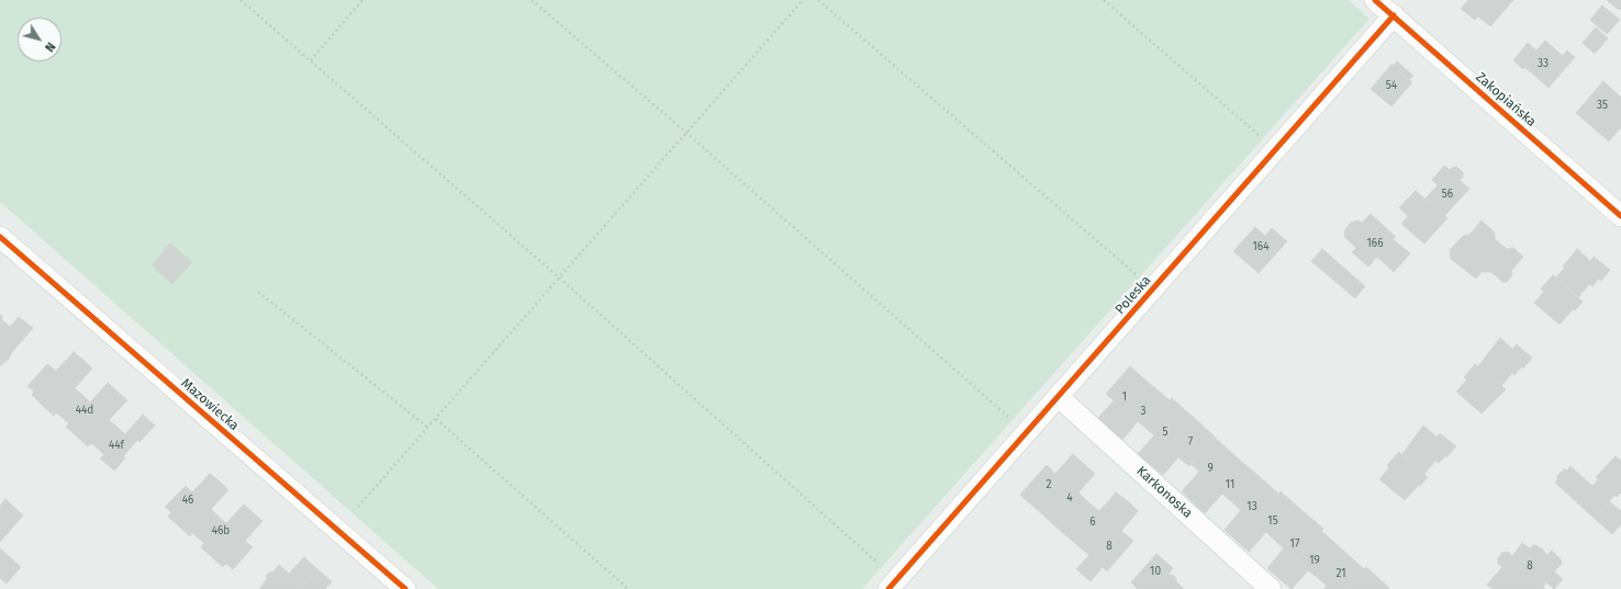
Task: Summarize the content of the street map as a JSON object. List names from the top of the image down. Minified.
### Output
{"streets":{"street":["Zakopiańska","Poleska","Mazowiecka","Karkonoska"]},"crossings":[["Zakopiańska","Poleska"],["Poleska","Karkonoska"]],"house_numbers":["33","54","35","56","166","164","1","44d","3","5","7","44f","9","2","11","4","46","13","15","6","46b","17","8","19","8","10","21"],"north":"bottom right"}
